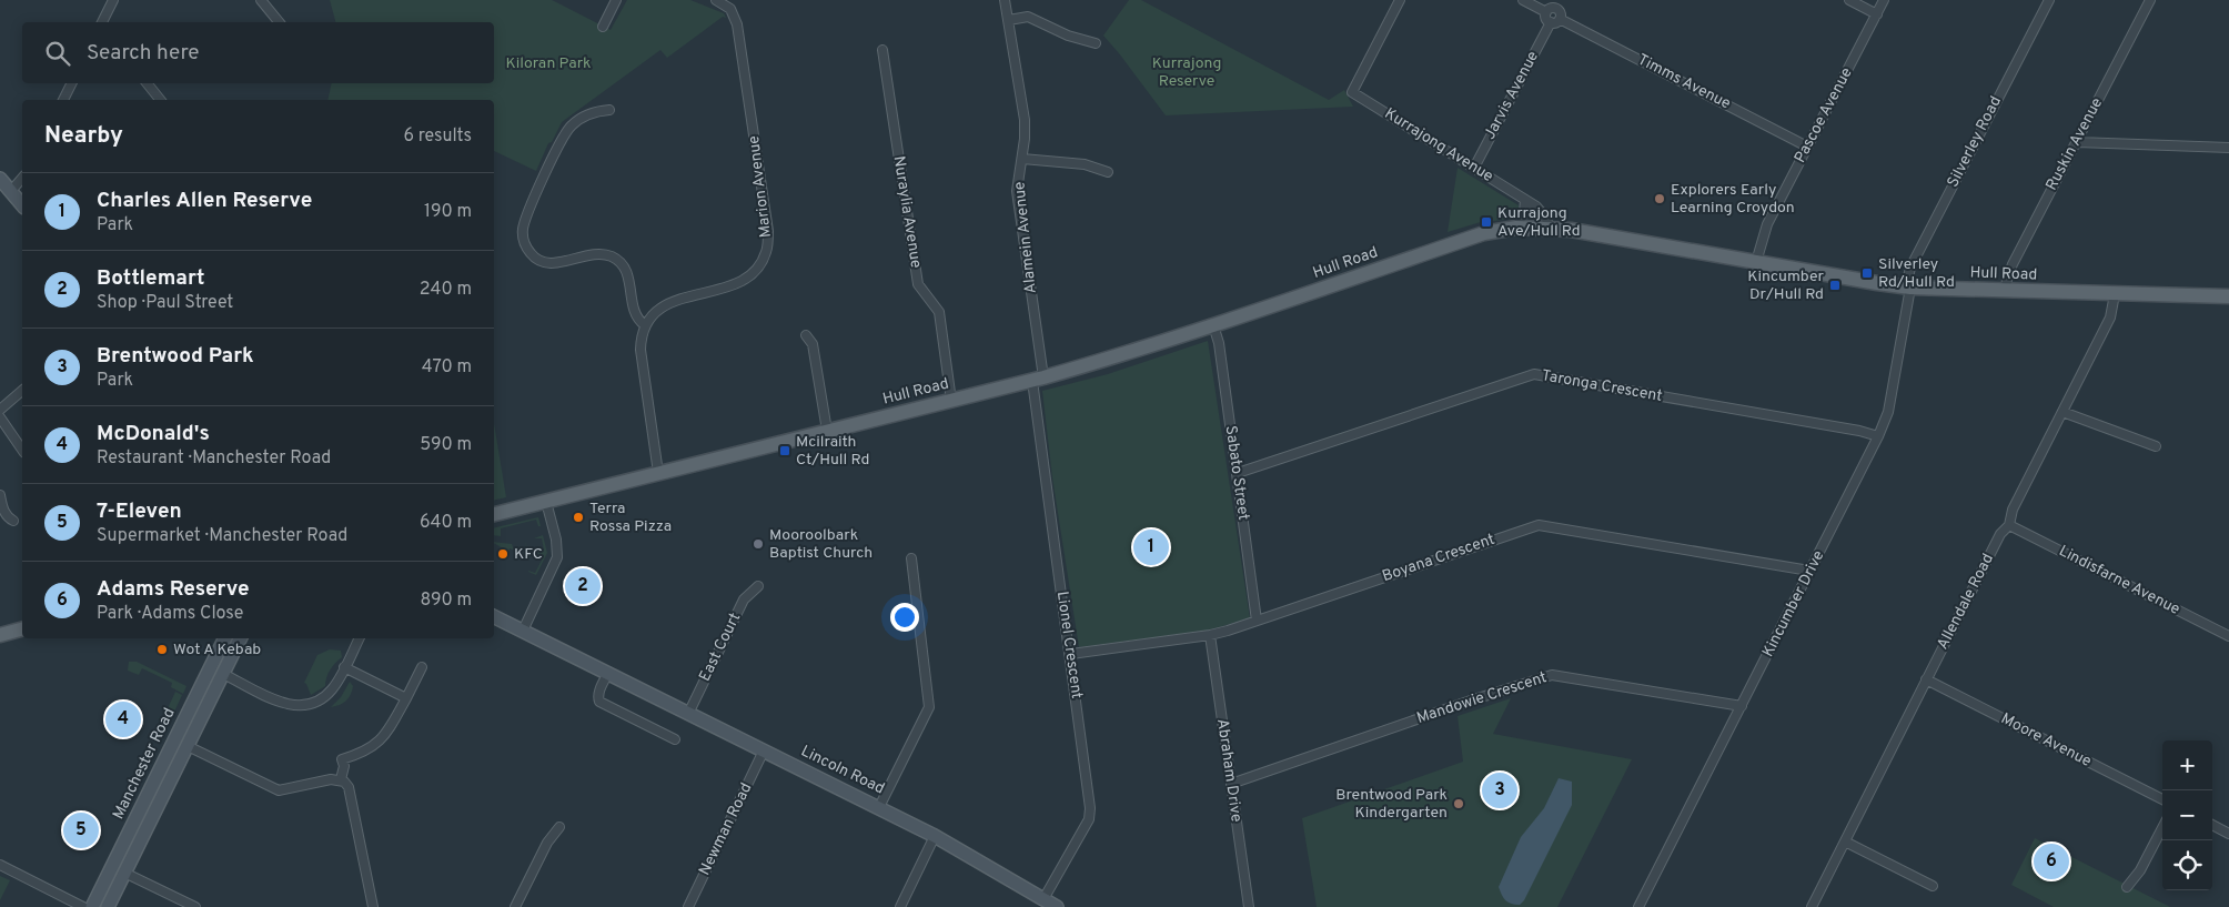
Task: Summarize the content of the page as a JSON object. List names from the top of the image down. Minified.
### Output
{"streets":{"main road":["Hull Road","Manchester Road","Lincoln Road"],"street":["Timms Avenue","Jarvis Avenue","Pascoe Avenue","Silverley Road","Ruskin Avenue","Kurrajong Avenue","Marion Avenue","Nuraylia Avenue","Alamein Avenue","Taronga Crescent","Sabato Street","Boyana Crescent","Lindisfarne Avenue","Allendale Road","Kincumber Drive","Lionel Crescent","East Court","Mandowie Crescent","Moore Avenue","Abraham Drive","Newman Road"]},"crossings":[["Timms Avenue","Jarvis Avenue"],["Timms Avenue","Pascoe Avenue"],["Jarvis Avenue","Kurrajong Avenue"],["Pascoe Avenue","Hull Road"],["Silverley Road","Hull Road"],["Silverley Road","Kincumber Drive"],["Ruskin Avenue","Hull Road"],["Kurrajong Avenue","Hull Road"],["Nuraylia Avenue","Hull Road"],["Alamein Avenue","Hull Road"],["Alamein Avenue","Lionel Crescent"],["Hull Road","Sabato Street"],["Hull Road","Allendale Road"],["Hull Road","Kincumber Drive"],["Hull Road","Lionel Crescent"],["Taronga Crescent","Sabato Street"],["Taronga Crescent","Kincumber Drive"],["Sabato Street","Boyana Crescent"],["Boyana Crescent","Kincumber Drive"],["Boyana Crescent","Lionel Crescent"],["Boyana Crescent","Abraham Drive"],["Lindisfarne Avenue","Allendale Road"],["Allendale Road","Moore Avenue"],["Kincumber Drive","Mandowie Crescent"],["Lionel Crescent","Lincoln Road"],["East Court","Lincoln Road"],["Mandowie Crescent","Abraham Drive"],["Lincoln Road","Newman Road"]],"parks":["Kiloran Park","Kurrajong Reserve"],"places":{"other":["Explorers Early Learning Croydon","Terra Rossa Pizza","Mooroolbark Baptist Church","KFC","Wot A Kebab","Brentwood Park Kindergarten"],"transit":["Kurrajong Ave/Hull Rd","Silverley Rd/Hull Rd","Kincumber Dr/Hull Rd","Mcilraith Ct/Hull Rd"]},"page":{"search":"Search here","heading":["Nearby","6 results"],"list":[{"mark":"1","name":"Charles Allen Reserve","note":"Park","value":"190 m"},{"mark":"2","name":"Bottlemart","note":"Shop · Paul Street","value":"240 m"},{"mark":"3","name":"Brentwood Park","note":"Park","value":"470 m"},{"mark":"4","name":"McDonald's","note":"Restaurant · Manchester Road","value":"590 m"},{"mark":"5","name":"7-Eleven","note":"Supermarket · Manchester Road","value":"640 m"},{"mark":"6","name":"Adams Reserve","note":"Park · Adams Close","value":"890 m"}],"pins":["1","2","4","3","5","6"],"map_buttons":["+","−"]}}
